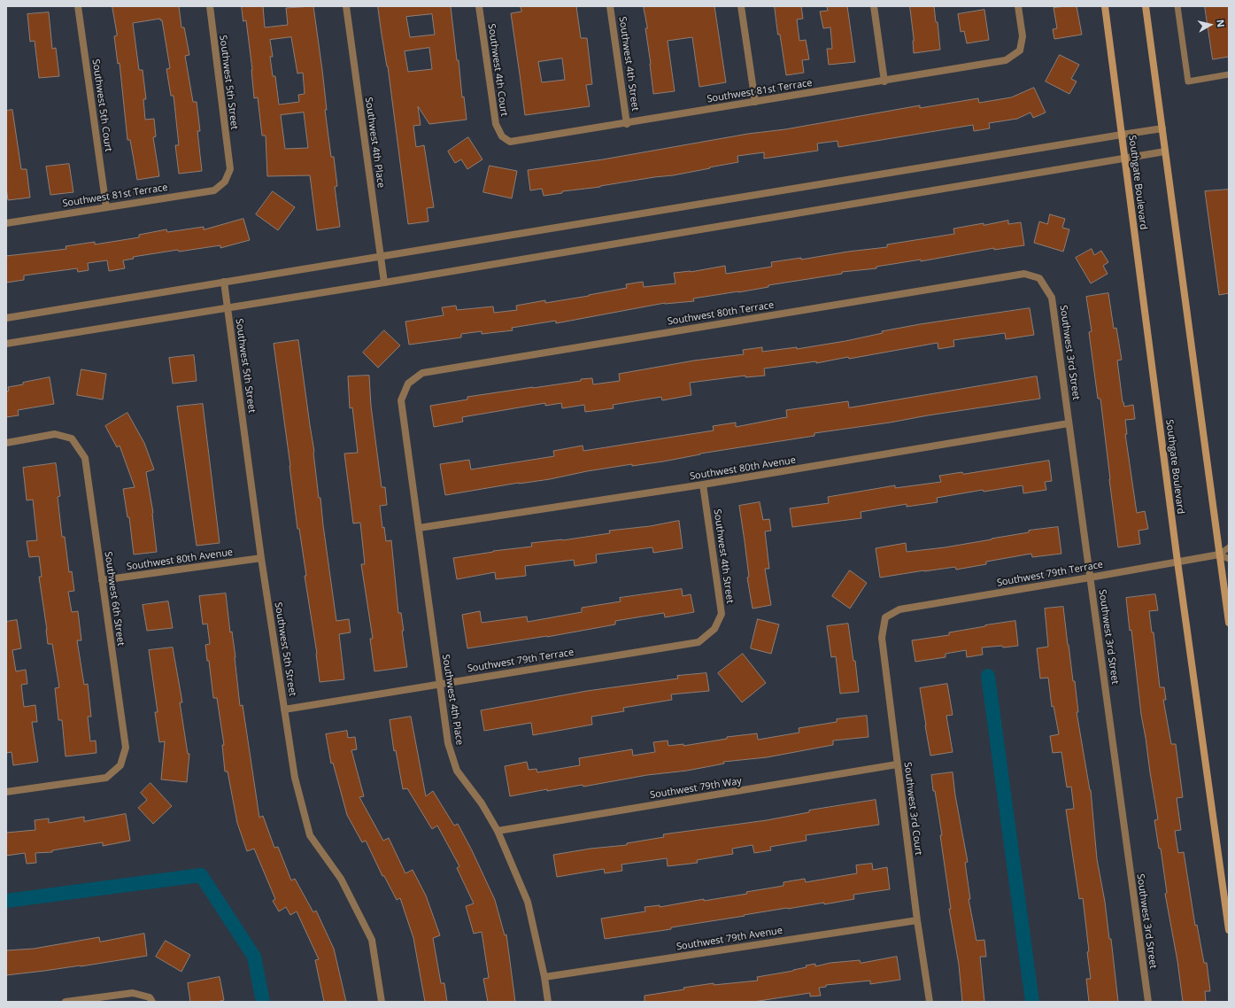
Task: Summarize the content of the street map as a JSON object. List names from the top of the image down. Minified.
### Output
{"streets":{"main road":["Southgate Boulevard"],"street":["Southwest 4th Street","Southwest 4th Court","Southwest 5th Street","Southwest 81st Terrace","Southwest 5th Court","Southwest 4th Place","Southwest 80th Terrace","Southwest 3rd Street","Southwest 80th Avenue","Southwest 79th Terrace","Southwest 6th Street","Southwest 79th Way","Southwest 3rd Court","Southwest 79th Avenue"]},"crossings":[["Southwest 4th Street","Southwest 81st Terrace"],["Southwest 4th Street","Southwest 80th Avenue"],["Southwest 4th Street","Southwest 79th Terrace"],["Southwest 4th Court","Southwest 81st Terrace"],["Southwest 5th Street","Southwest 81st Terrace"],["Southwest 5th Street","Southwest 80th Avenue"],["Southwest 5th Street","Southwest 79th Terrace"],["Southwest 81st Terrace","Southwest 5th Court"],["Southwest 4th Place","Southwest 80th Terrace"],["Southwest 4th Place","Southwest 80th Avenue"],["Southwest 4th Place","Southwest 79th Terrace"],["Southwest 4th Place","Southwest 79th Way"],["Southwest 4th Place","Southwest 79th Avenue"],["Southgate Boulevard","Southwest 79th Terrace"],["Southwest 80th Terrace","Southwest 3rd Street"],["Southwest 3rd Street","Southwest 80th Avenue"],["Southwest 3rd Street","Southwest 79th Terrace"],["Southwest 80th Avenue","Southwest 6th Street"],["Southwest 79th Terrace","Southwest 3rd Court"],["Southwest 79th Way","Southwest 3rd Court"],["Southwest 3rd Court","Southwest 79th Avenue"]],"north":"right"}
